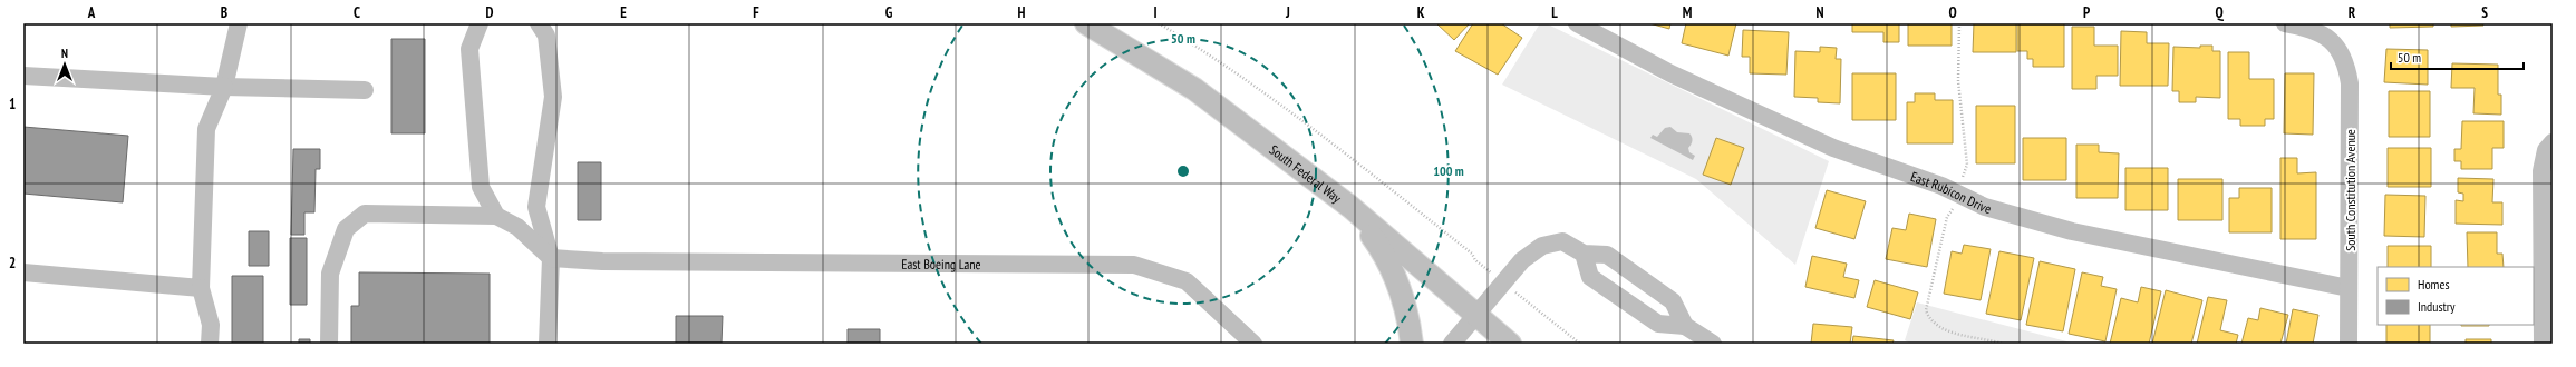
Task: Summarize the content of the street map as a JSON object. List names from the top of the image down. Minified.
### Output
{"streets":{"main road":["South Federal Way"],"street":["South Constitution Avenue","East Rubicon Drive","East Boeing Lane"]},"crossings":[["South Constitution Avenue","East Rubicon Drive"]],"legend":["Homes","Industry"],"scale_bar":"50 m","north":"top","grid":{"columns":["A","B","C","D","E","F","G","H","I","J","K","L","M","N","O","P","Q","R","S"],"rows":["1","2"]},"rings":["50 m","100 m"]}
